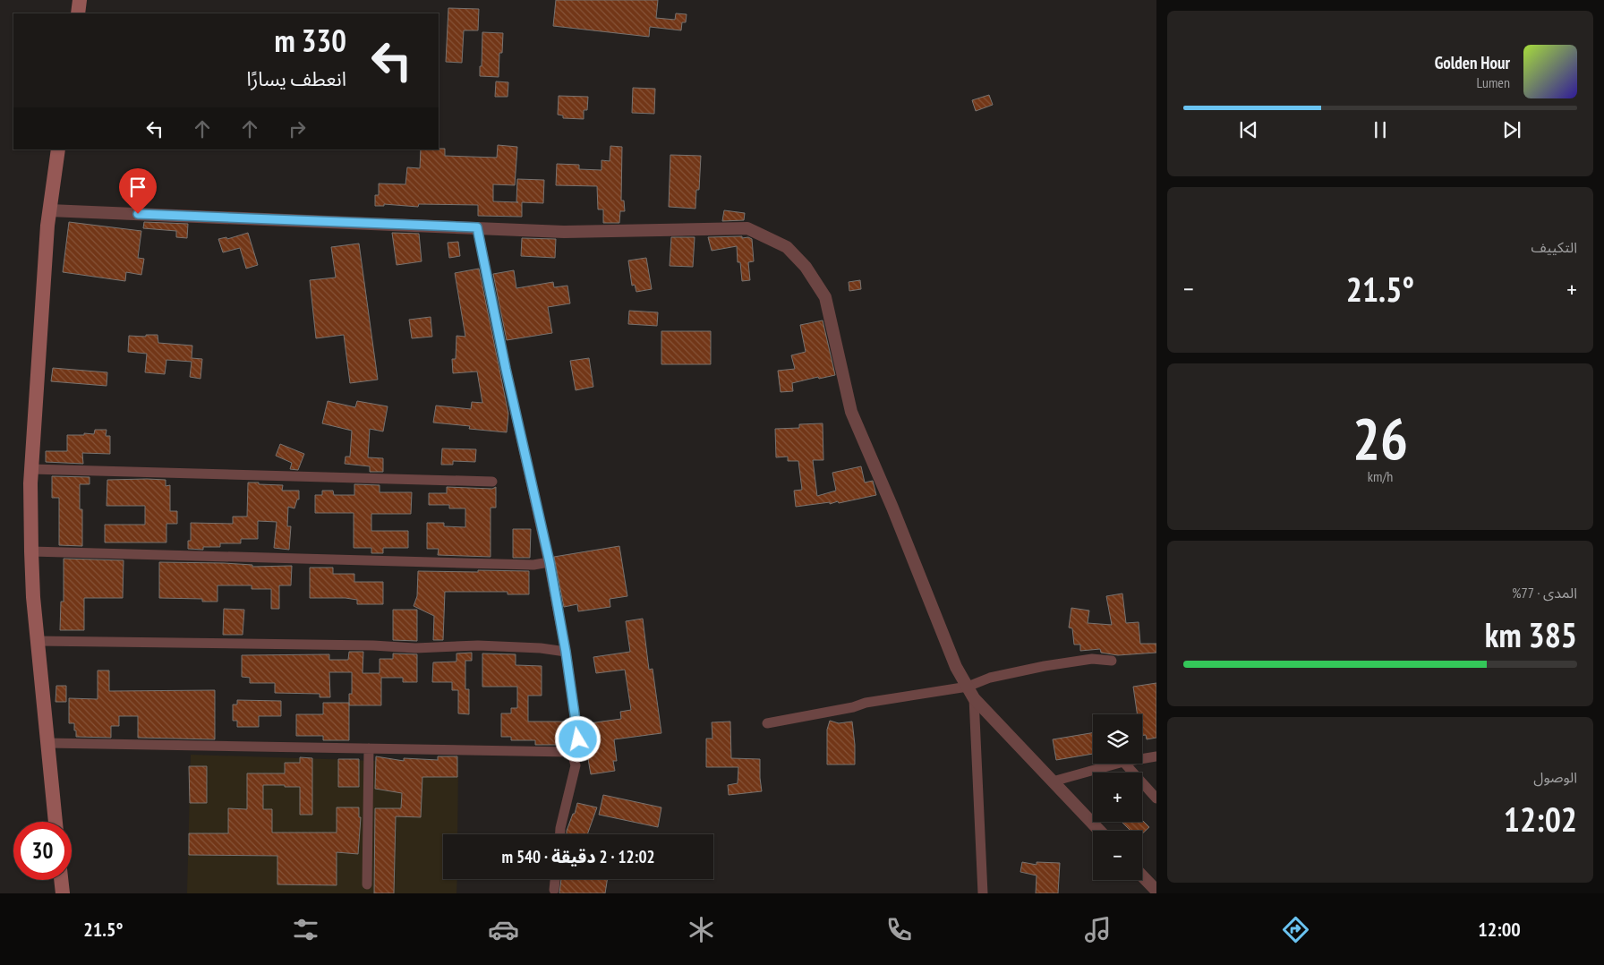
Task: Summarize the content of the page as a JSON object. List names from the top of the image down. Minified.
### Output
{"page":{"turn":["330 m","انعطف يسارًا"],"song":["Golden Hour","Lumen"],"tile":["التكييف",["26","km/h"],["المدى · 77%","385 km"],["الوصول","12:02"]],"heat":["−","21.5°","+"],"map_buttons":["+","−"],"limit":"30","trip":"12:02 · 2 دقيقة · 540 m","tabs":["12:00","21.5°"]}}
